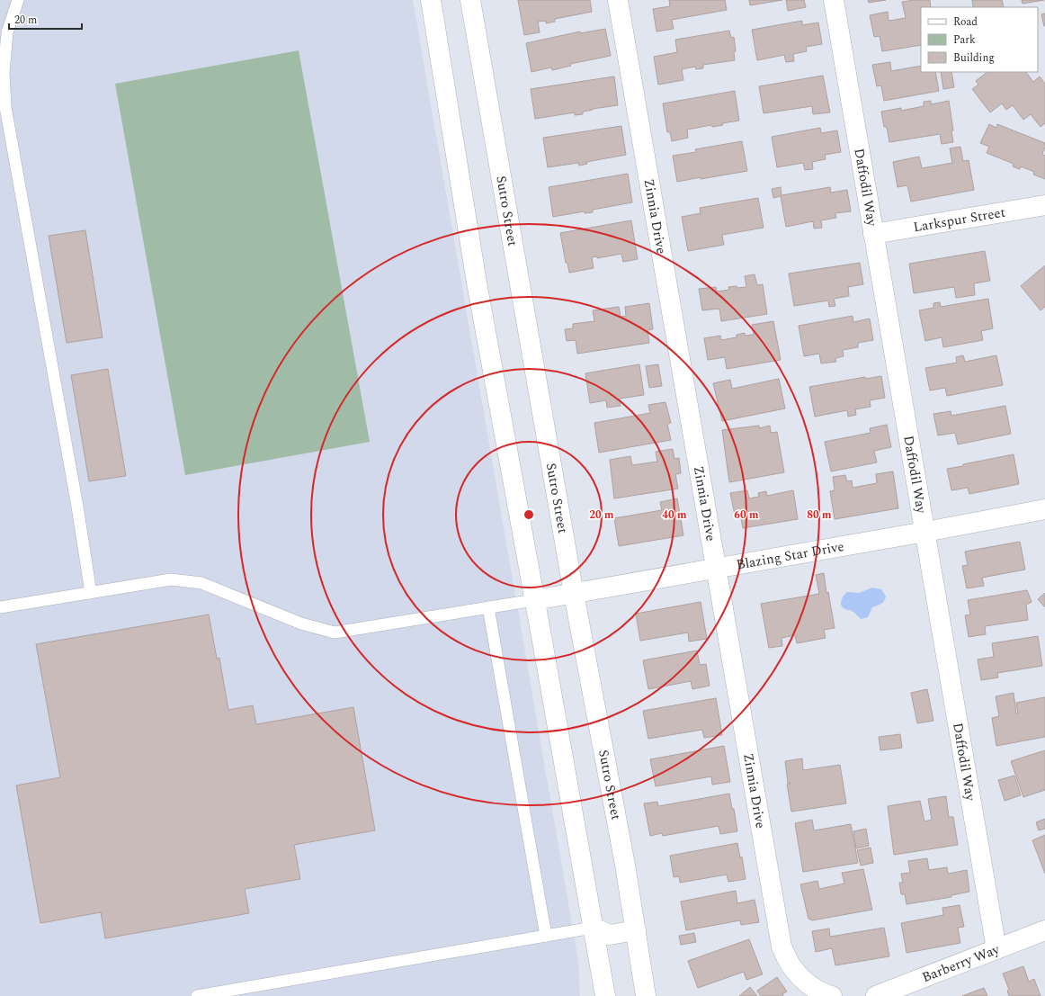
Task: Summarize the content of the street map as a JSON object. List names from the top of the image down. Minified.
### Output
{"streets":{"street":["Daffodil Way","Sutro Street","Zinnia Drive","Larkspur Street","Blazing Star Drive","Barberry Way"]},"crossings":[["Daffodil Way","Larkspur Street"],["Daffodil Way","Blazing Star Drive"],["Daffodil Way","Barberry Way"],["Sutro Street","Blazing Star Drive"],["Zinnia Drive","Blazing Star Drive"]],"legend":["Road","Park","Building"],"scale_bar":"20 m","rings":["20 m","40 m","60 m","80 m"]}
